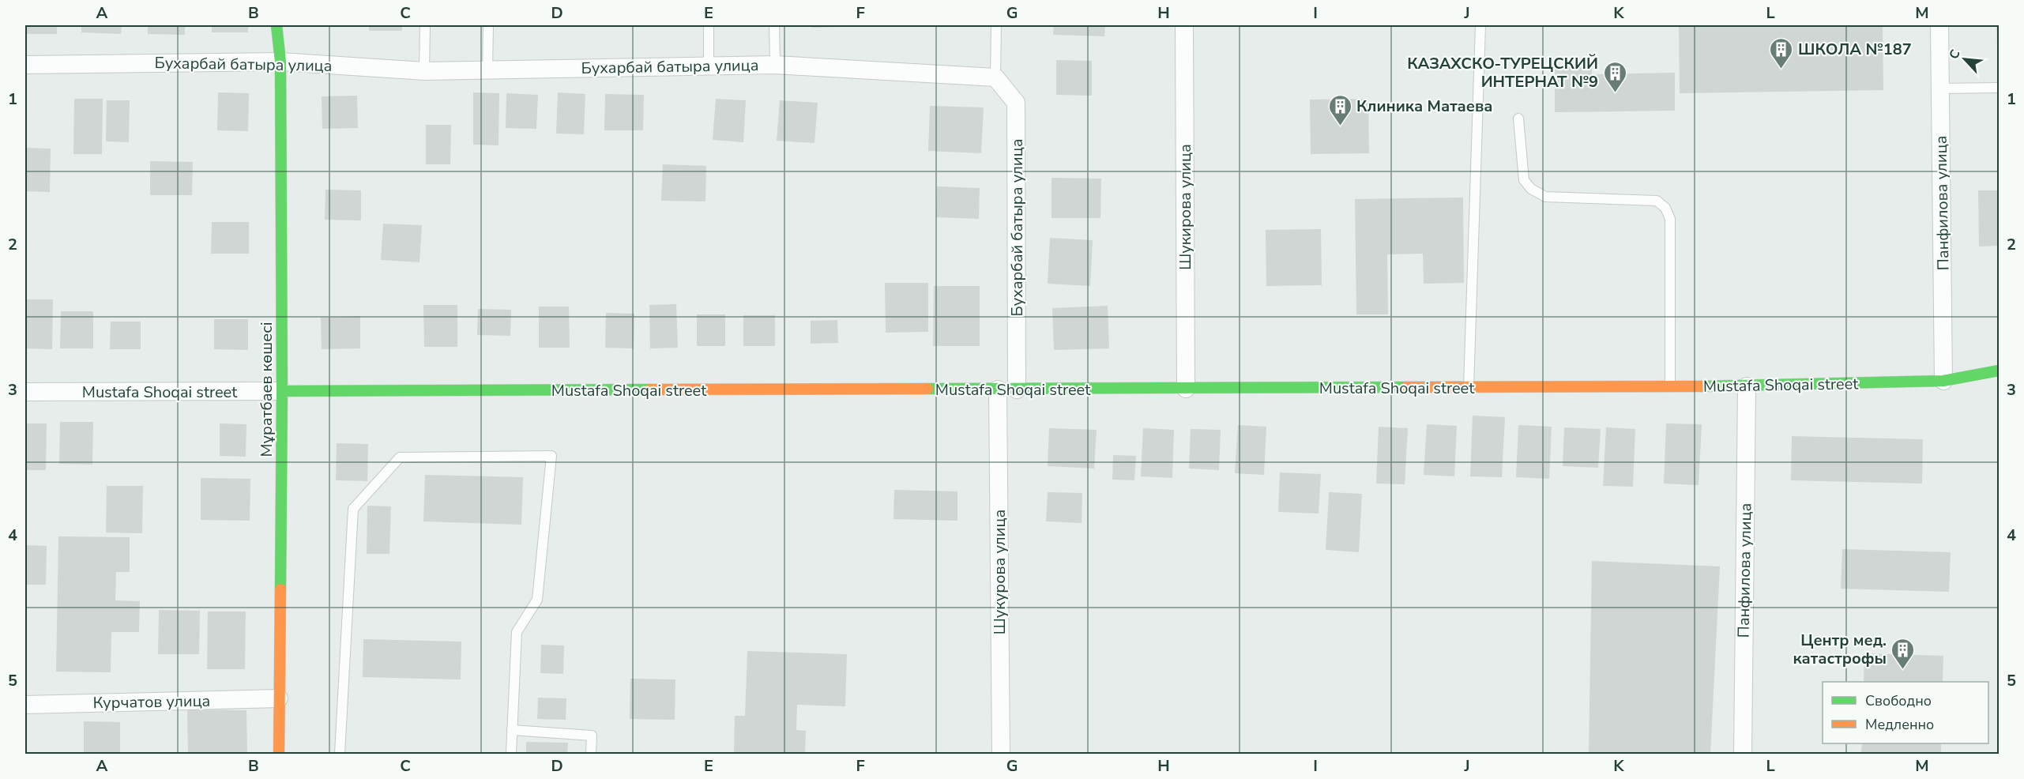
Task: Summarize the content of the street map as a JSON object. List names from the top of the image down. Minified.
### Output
{"streets":{"street":["Бухарбай батыра улица","Панфилова улица","Шукирова улица","Mustafa Shoqai street","Мұратбаев көшесі","Шукурова улица","Курчатов улица"]},"crossings":[["Бухарбай батыра улица","Mustafa Shoqai street"],["Бухарбай батыра улица","Мұратбаев көшесі"],["Панфилова улица","Mustafa Shoqai street"],["Шукирова улица","Mustafa Shoqai street"],["Mustafa Shoqai street","Мұратбаев көшесі"],["Mustafa Shoqai street","Шукурова улица"],["Мұратбаев көшесі","Курчатов улица"]],"places":{"building":["ШКОЛА №187","КАЗАХСКО-ТУРЕЦСКИЙ ИНТЕРНАТ №9","Клиника Матаева","Центр мед. катастрофы"]},"legend":["Свободно","Медленно"],"north":"top left","grid":{"columns":["A","B","C","D","E","F","G","H","I","J","K","L","M"],"rows":["1","2","3","4","5"]}}
